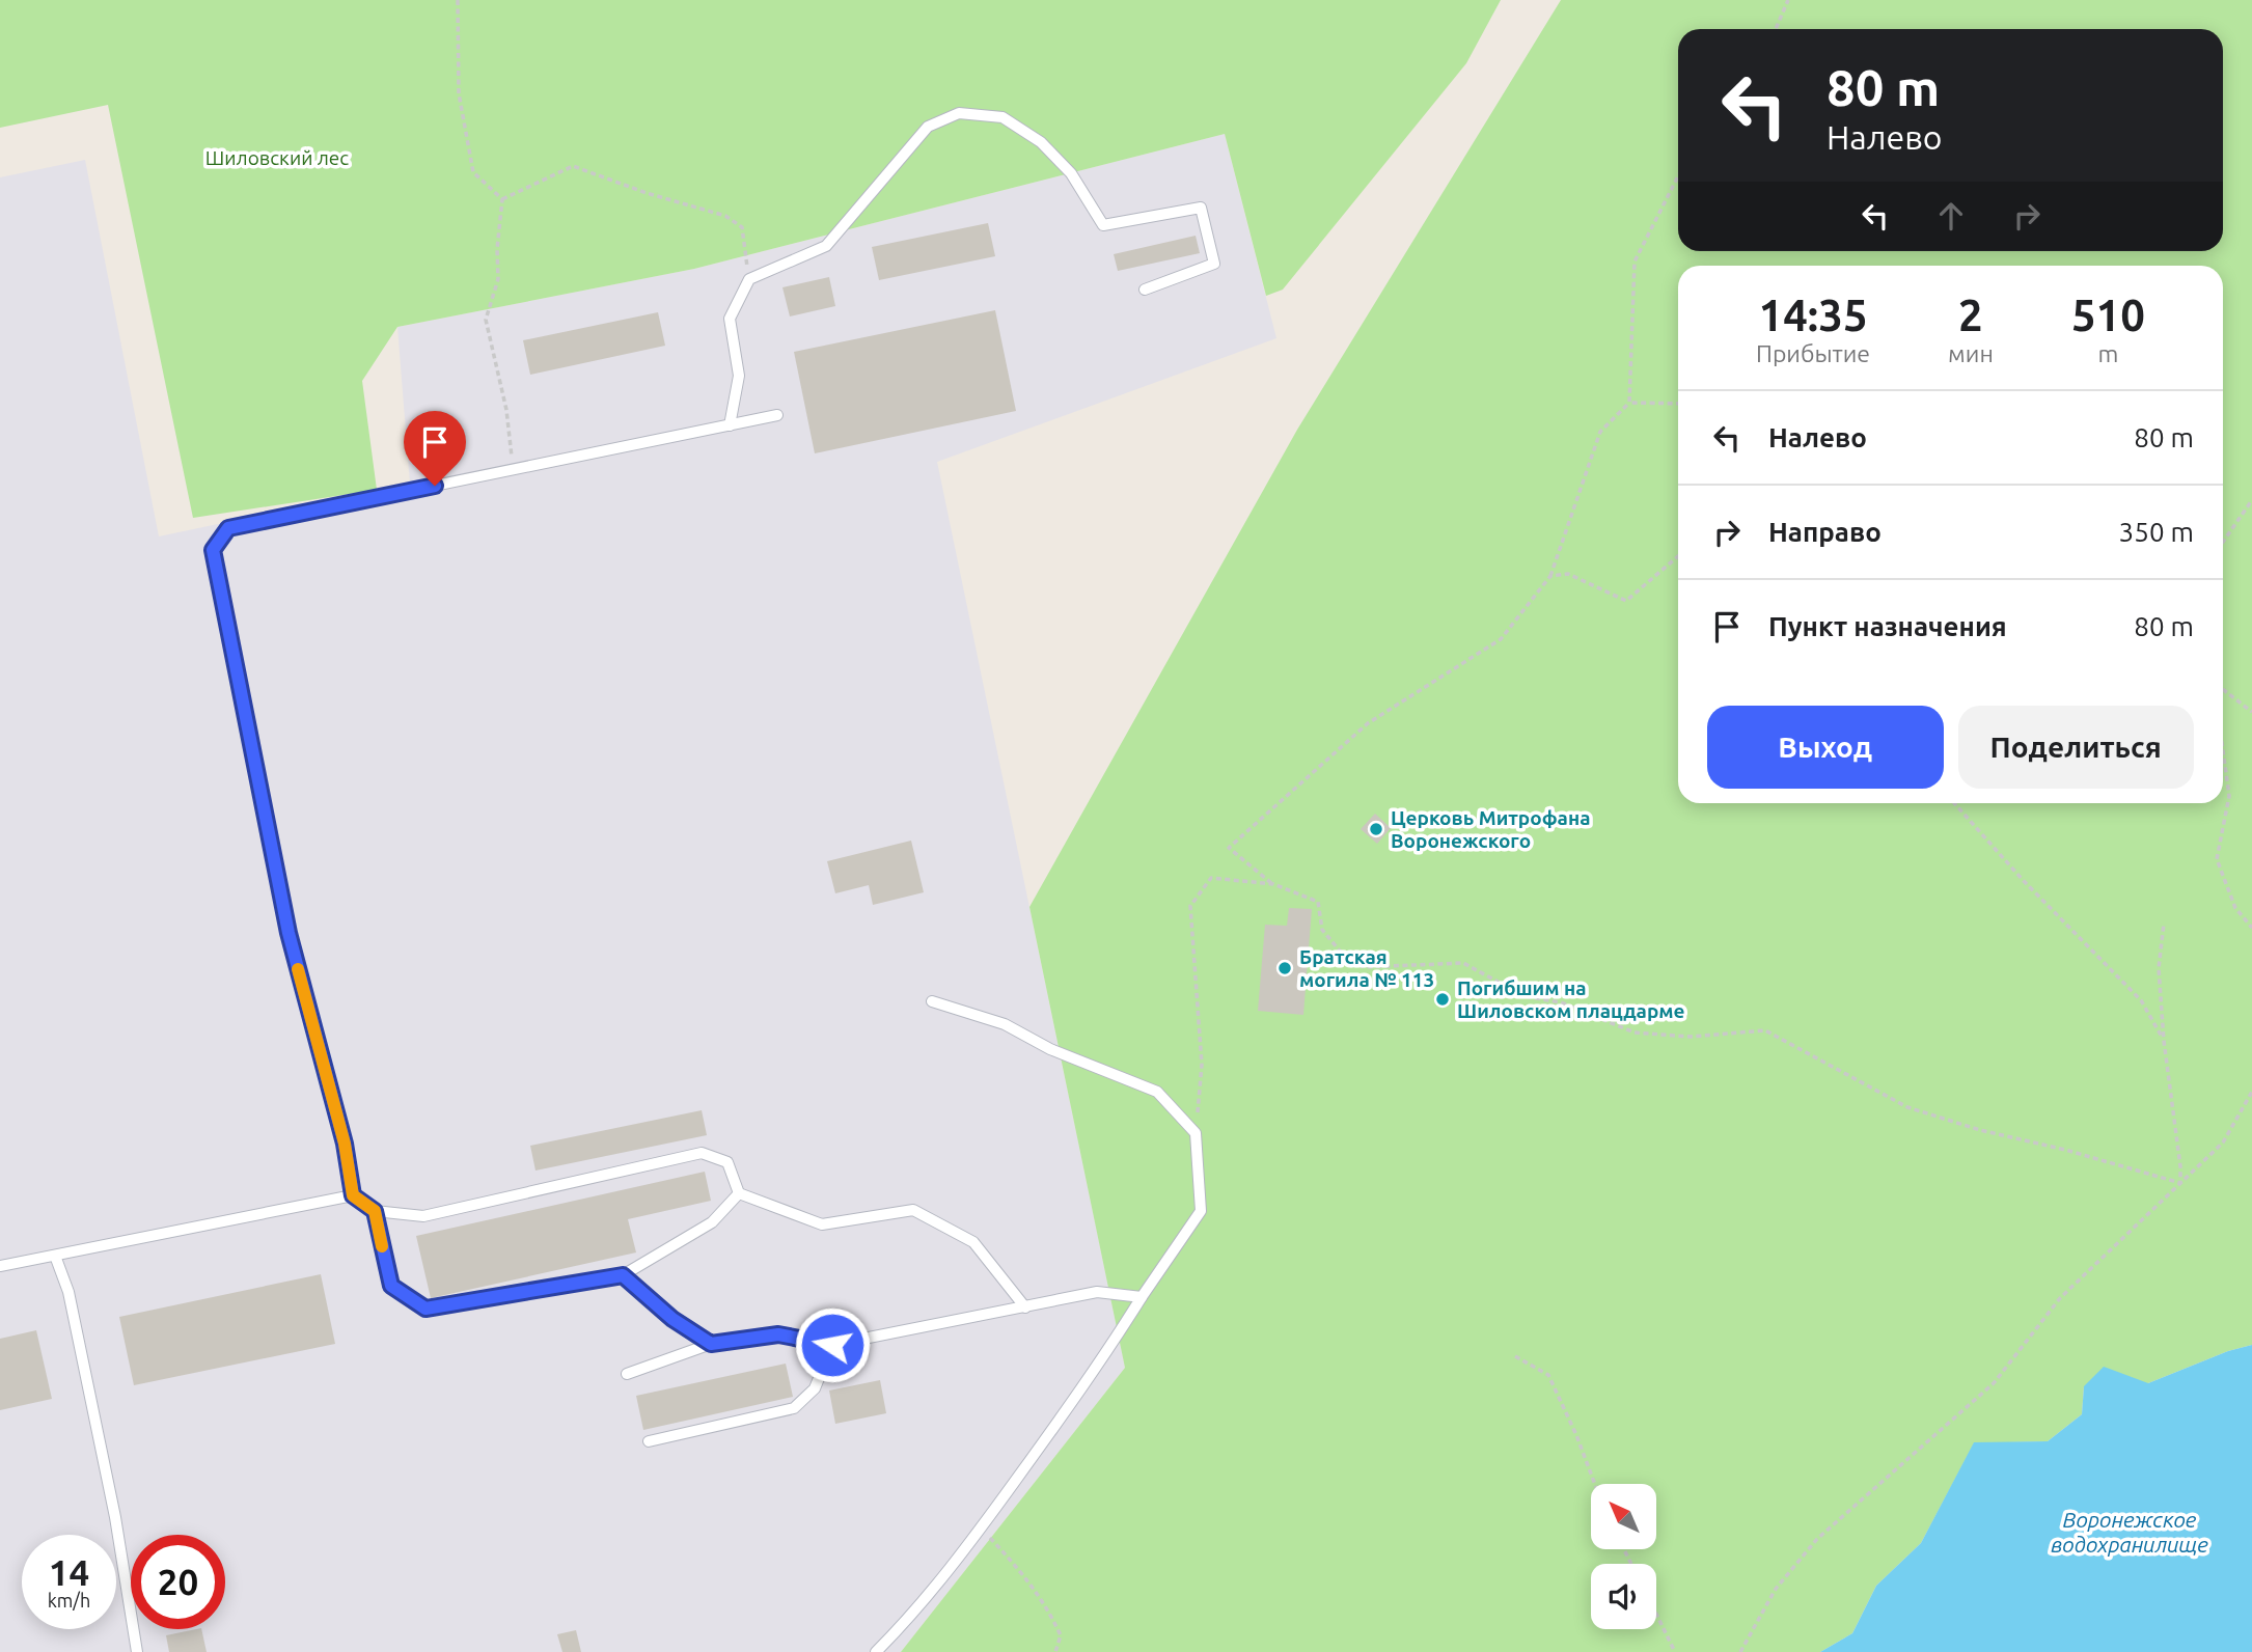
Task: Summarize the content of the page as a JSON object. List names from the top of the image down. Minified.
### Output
{"water":["Воронежское водохранилище"],"parks":["Шиловский лес"],"places":["Церковь Митрофана Воронежского","Братская могила № 113","Погибшим на Шиловском плацдарме"],"north":"top left","page":{"turn":["80 m","Налево"],"eta":["14:35","Прибытие","2","мин","510","m"],"list":[{"name":"Налево","value":"80 m"},{"name":"Направо","value":"350 m"},{"name":"Пункт назначения","value":"80 m"}],"buttons":["Выход","Поделиться"],"speed":"14 km/h","limit":"20"}}
